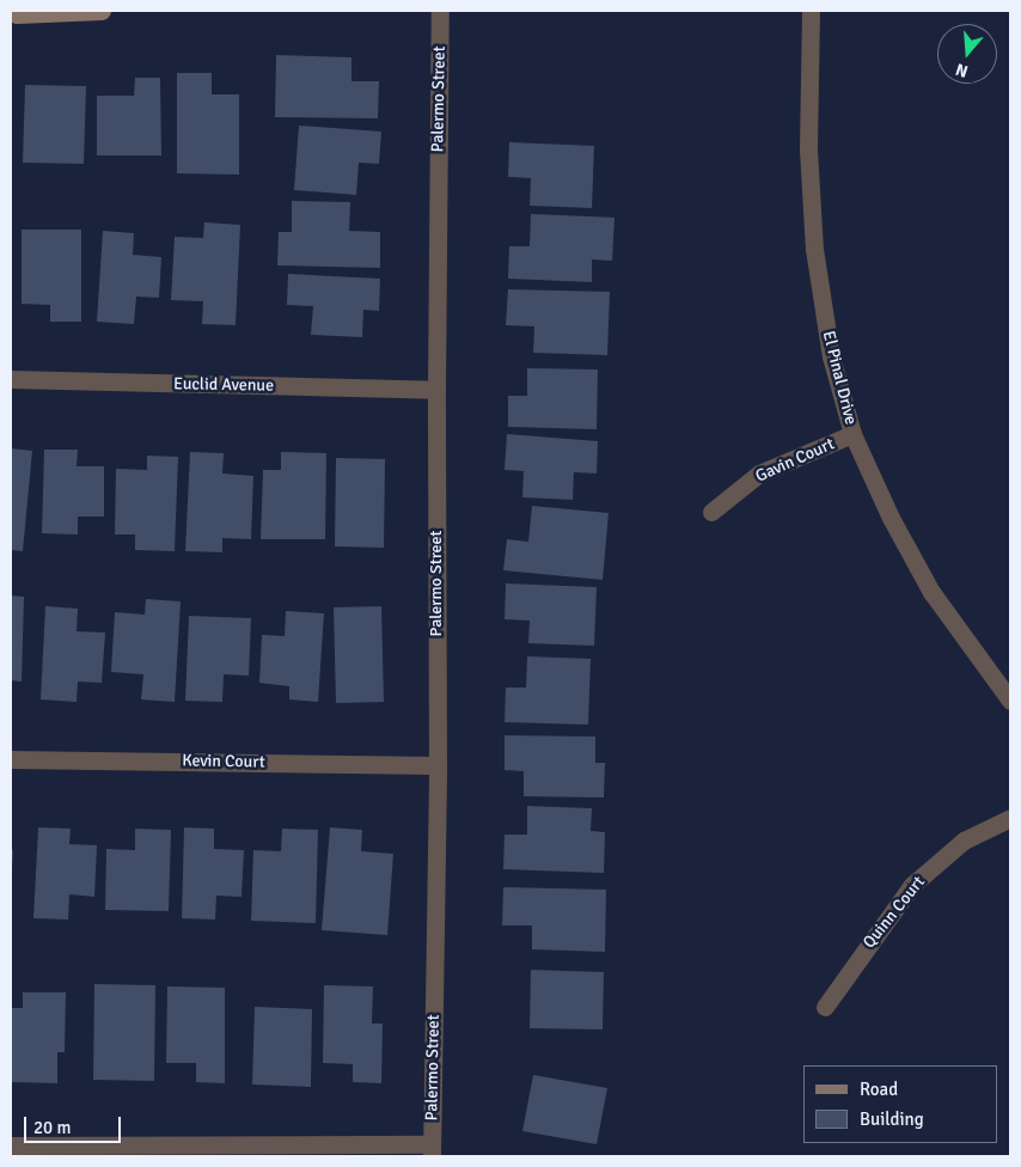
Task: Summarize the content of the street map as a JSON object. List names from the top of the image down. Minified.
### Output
{"streets":{"street":["Palermo Street","El Pinal Drive","Euclid Avenue","Gavin Court","Kevin Court","Quinn Court"]},"crossings":[["Palermo Street","Euclid Avenue"],["Palermo Street","Kevin Court"],["El Pinal Drive","Gavin Court"]],"legend":["Road","Building"],"scale_bar":"20 m","north":"bottom"}
